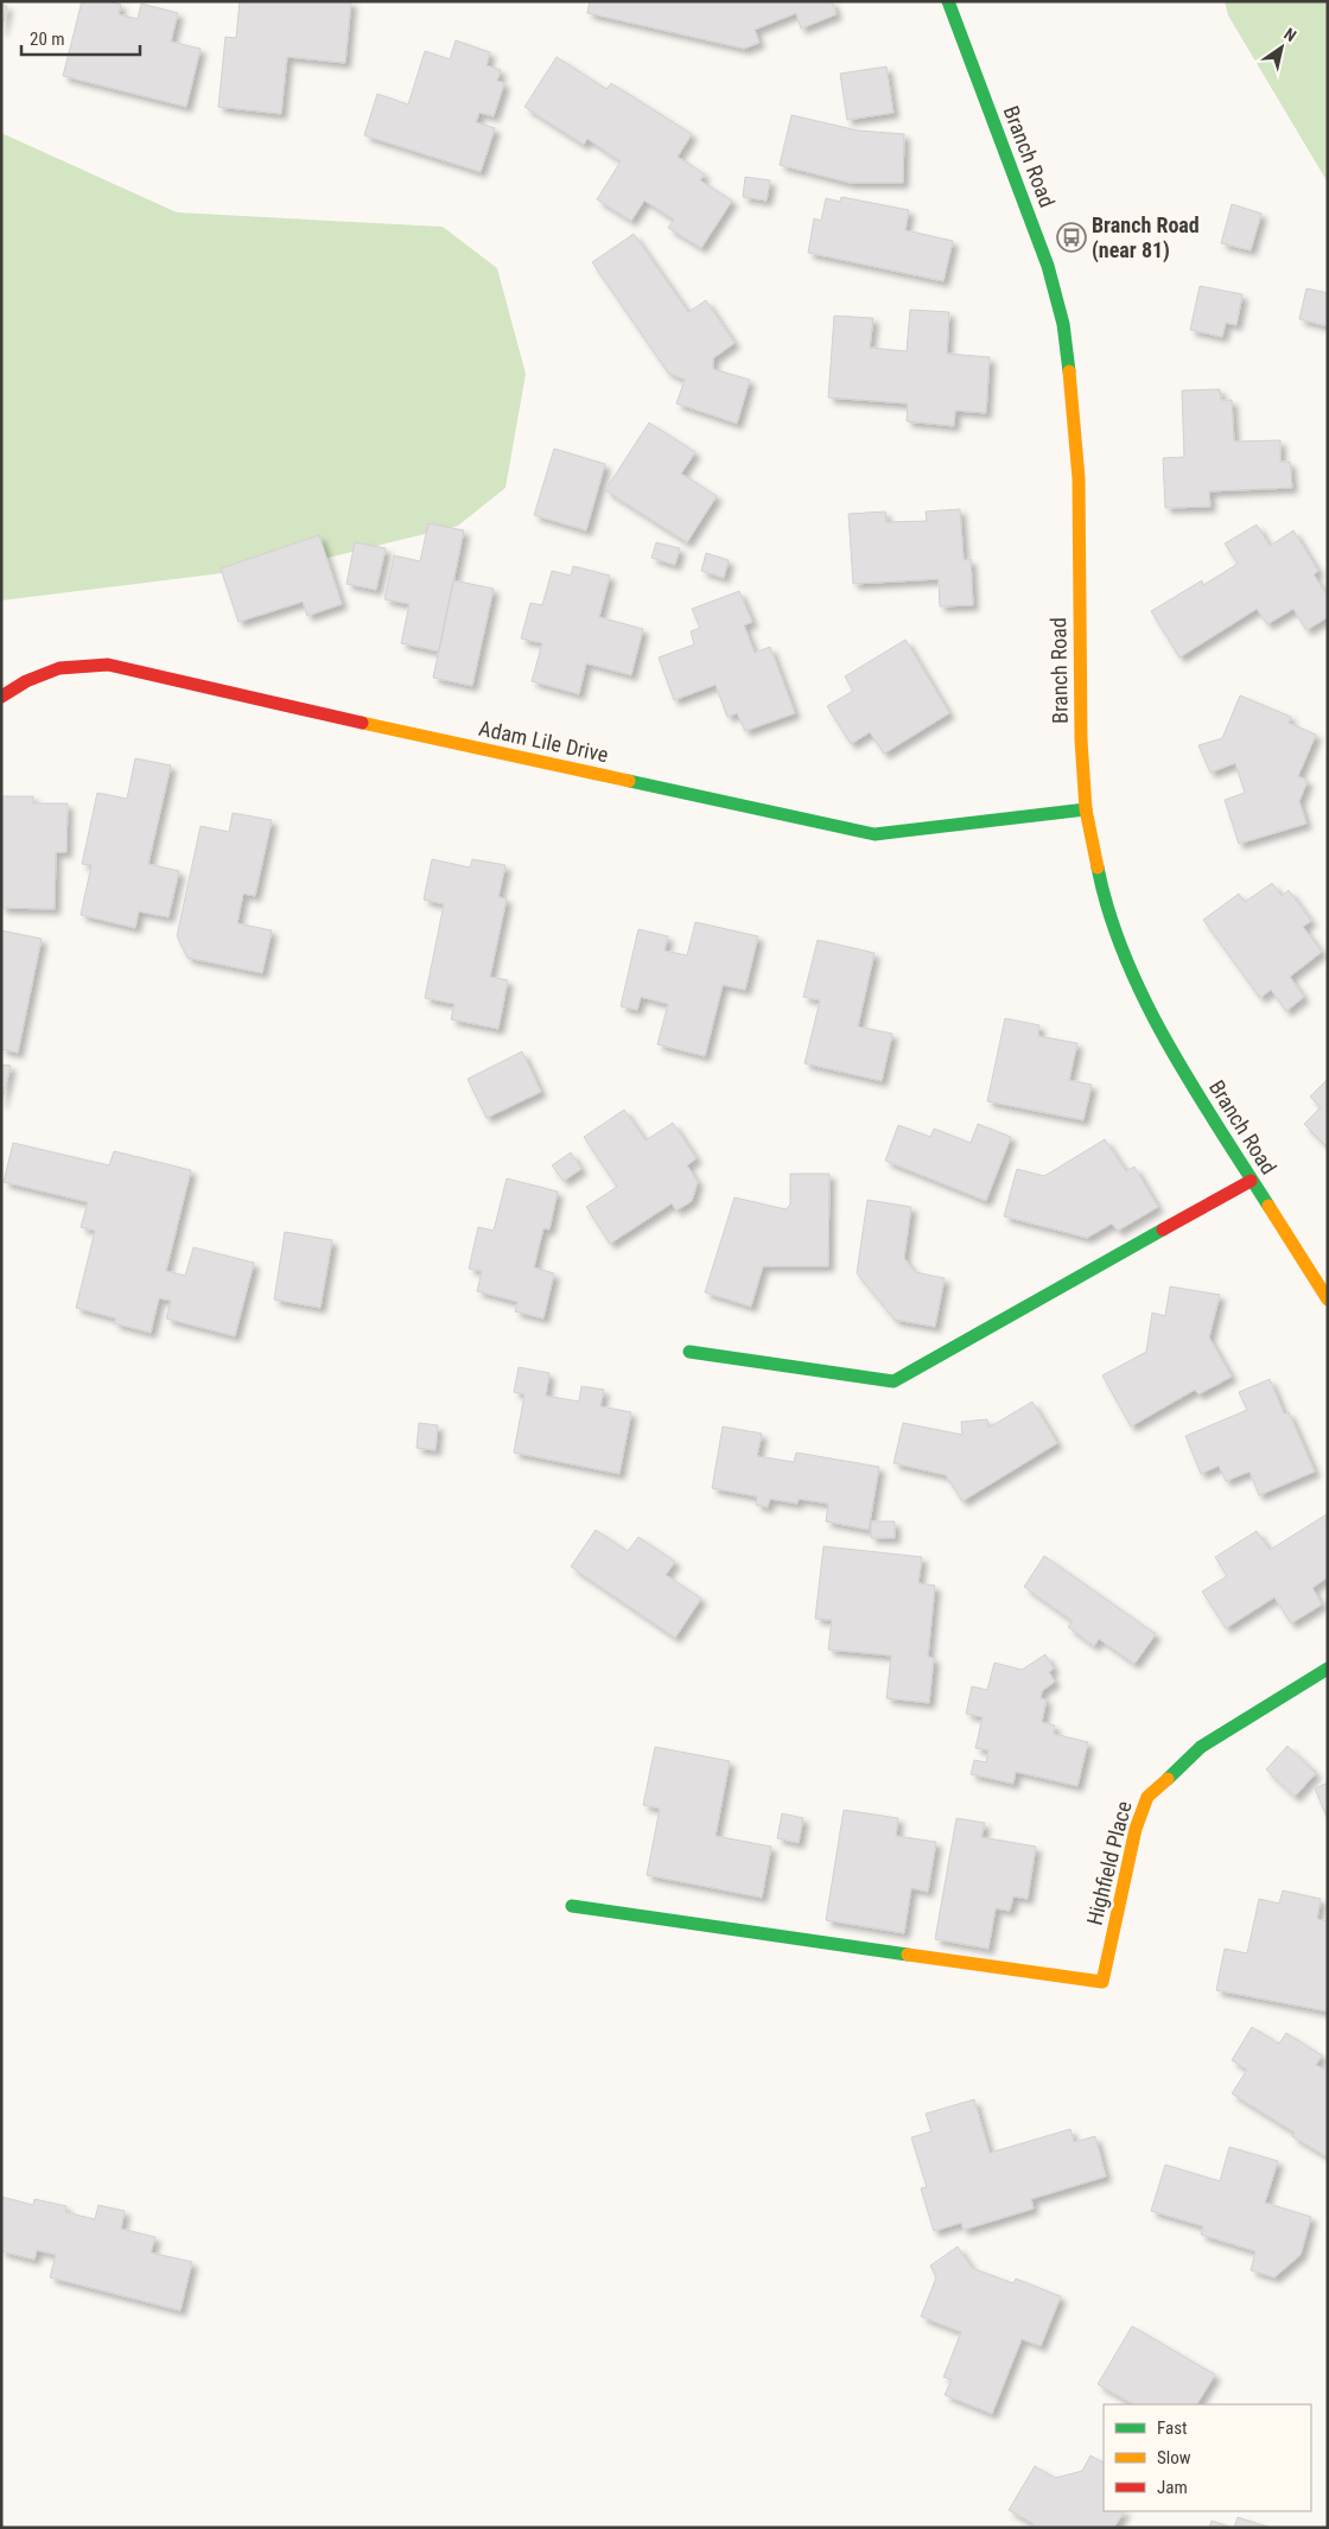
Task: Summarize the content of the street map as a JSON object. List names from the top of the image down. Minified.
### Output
{"streets":{"street":["Branch Road","Adam Lile Drive","Highfield Place"]},"crossings":[["Branch Road","Adam Lile Drive"]],"places":{"bus stop":["Branch Road (near 81)"]},"legend":["Fast","Slow","Jam"],"scale_bar":"20 m","north":"top right"}
